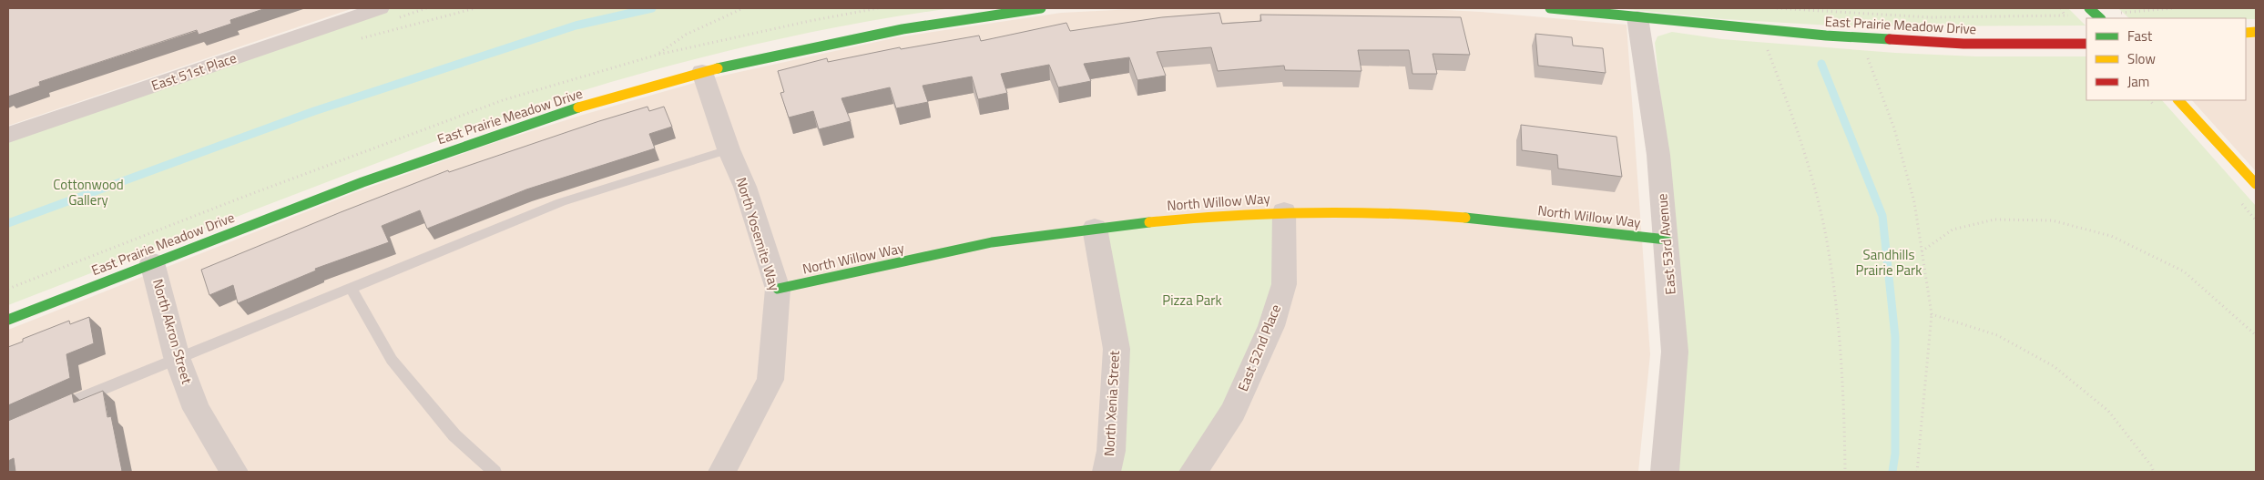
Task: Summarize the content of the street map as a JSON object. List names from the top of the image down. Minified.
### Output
{"streets":{"street":["East Prairie Meadow Drive","East 51st Place","North Willow Way","North Yosemite Way","East 53rd Avenue","North Akron Street","East 52nd Place","North Xenia Street"]},"crossings":[["East Prairie Meadow Drive","North Yosemite Way"],["East Prairie Meadow Drive","East 53rd Avenue"],["East Prairie Meadow Drive","North Akron Street"],["North Willow Way","North Yosemite Way"],["North Willow Way","East 53rd Avenue"],["North Willow Way","East 52nd Place"],["North Willow Way","North Xenia Street"]],"parks":["Cottonwood Gallery","Sandhills Prairie Park","Pizza Park"],"legend":["Fast","Slow","Jam"]}
